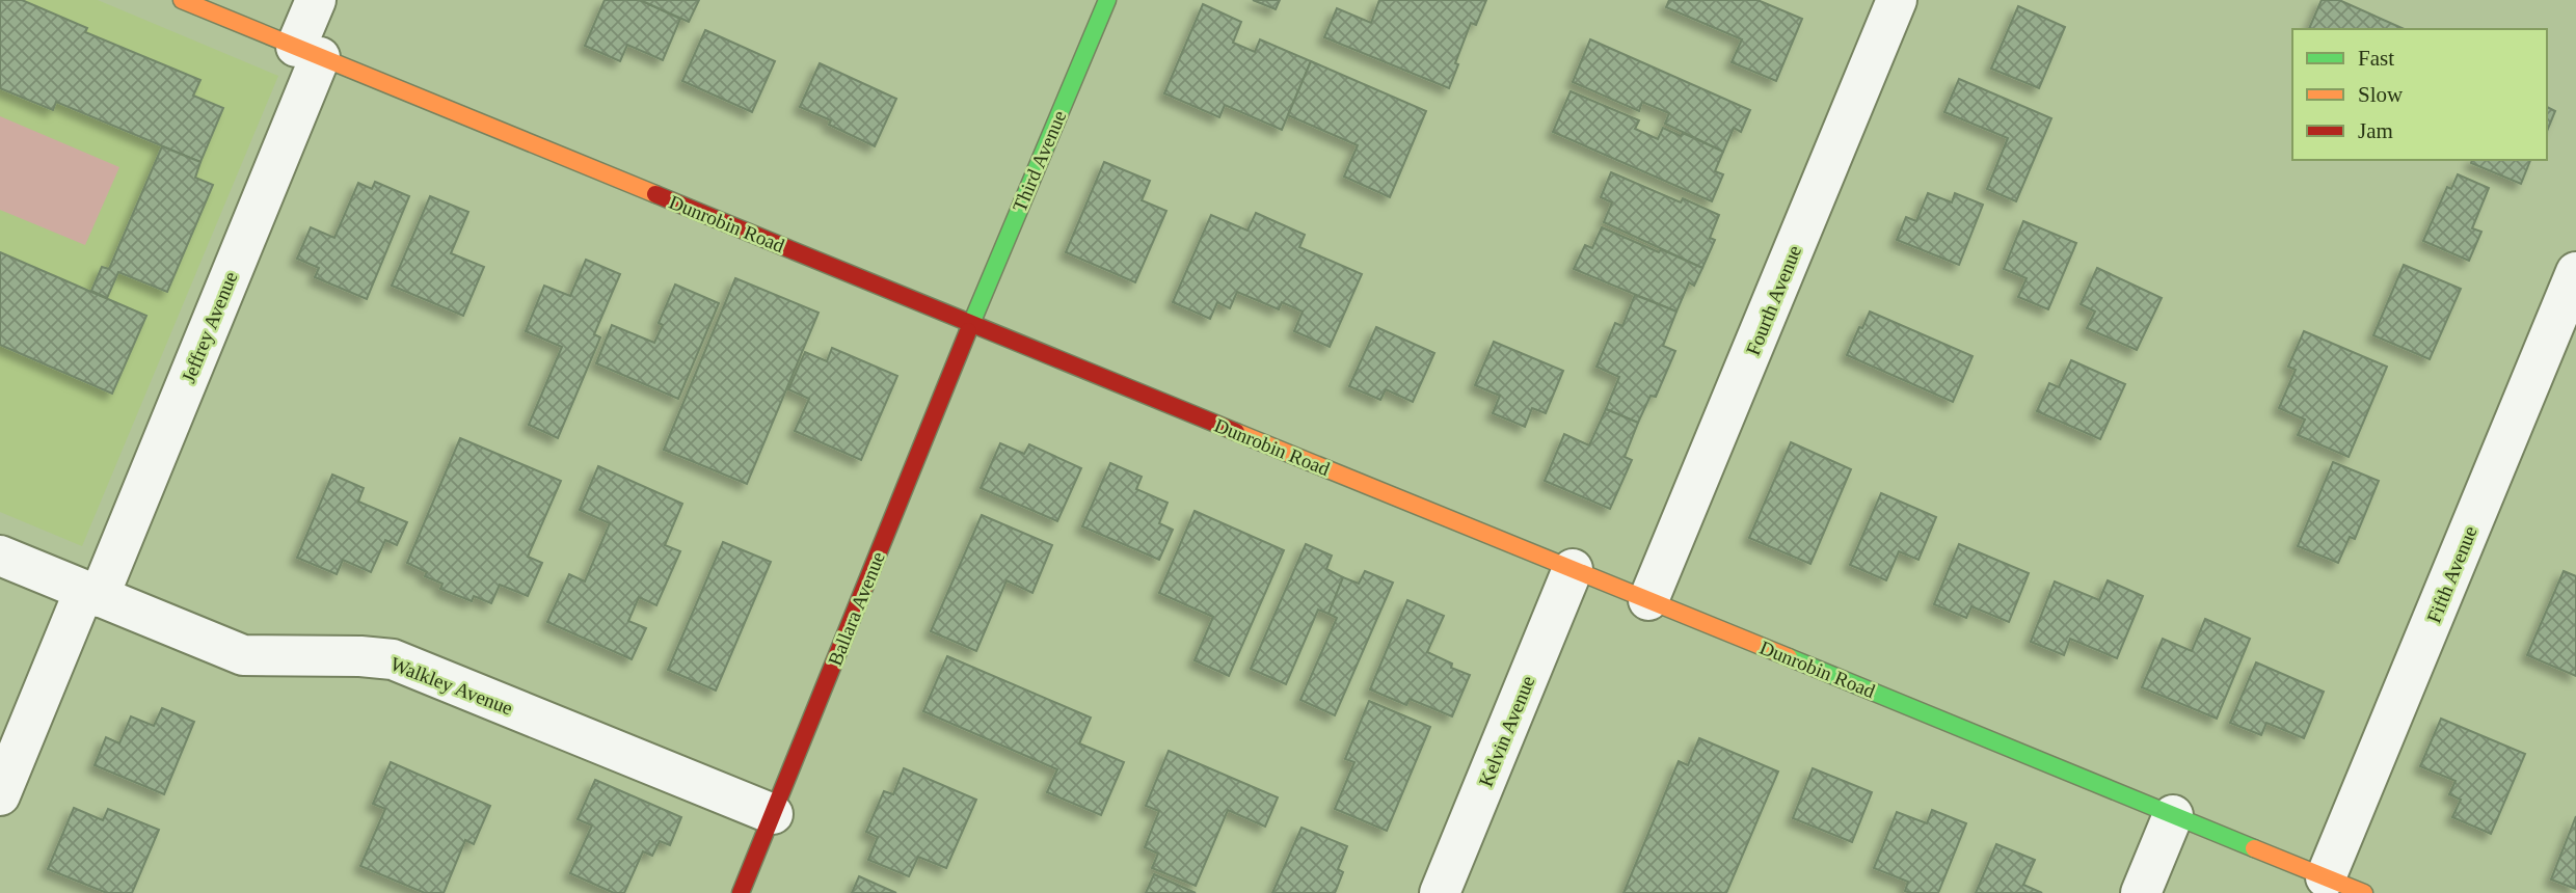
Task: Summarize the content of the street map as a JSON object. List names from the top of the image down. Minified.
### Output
{"streets":{"street":["Third Avenue","Dunrobin Road","Fourth Avenue","Jeffrey Avenue","Fifth Avenue","Ballara Avenue","Walkley Avenue","Kelvin Avenue"]},"crossings":[["Third Avenue","Dunrobin Road"],["Third Avenue","Ballara Avenue"],["Dunrobin Road","Fourth Avenue"],["Dunrobin Road","Jeffrey Avenue"],["Dunrobin Road","Fifth Avenue"],["Dunrobin Road","Ballara Avenue"],["Dunrobin Road","Kelvin Avenue"],["Jeffrey Avenue","Walkley Avenue"],["Ballara Avenue","Walkley Avenue"]],"legend":["Fast","Slow","Jam"]}
